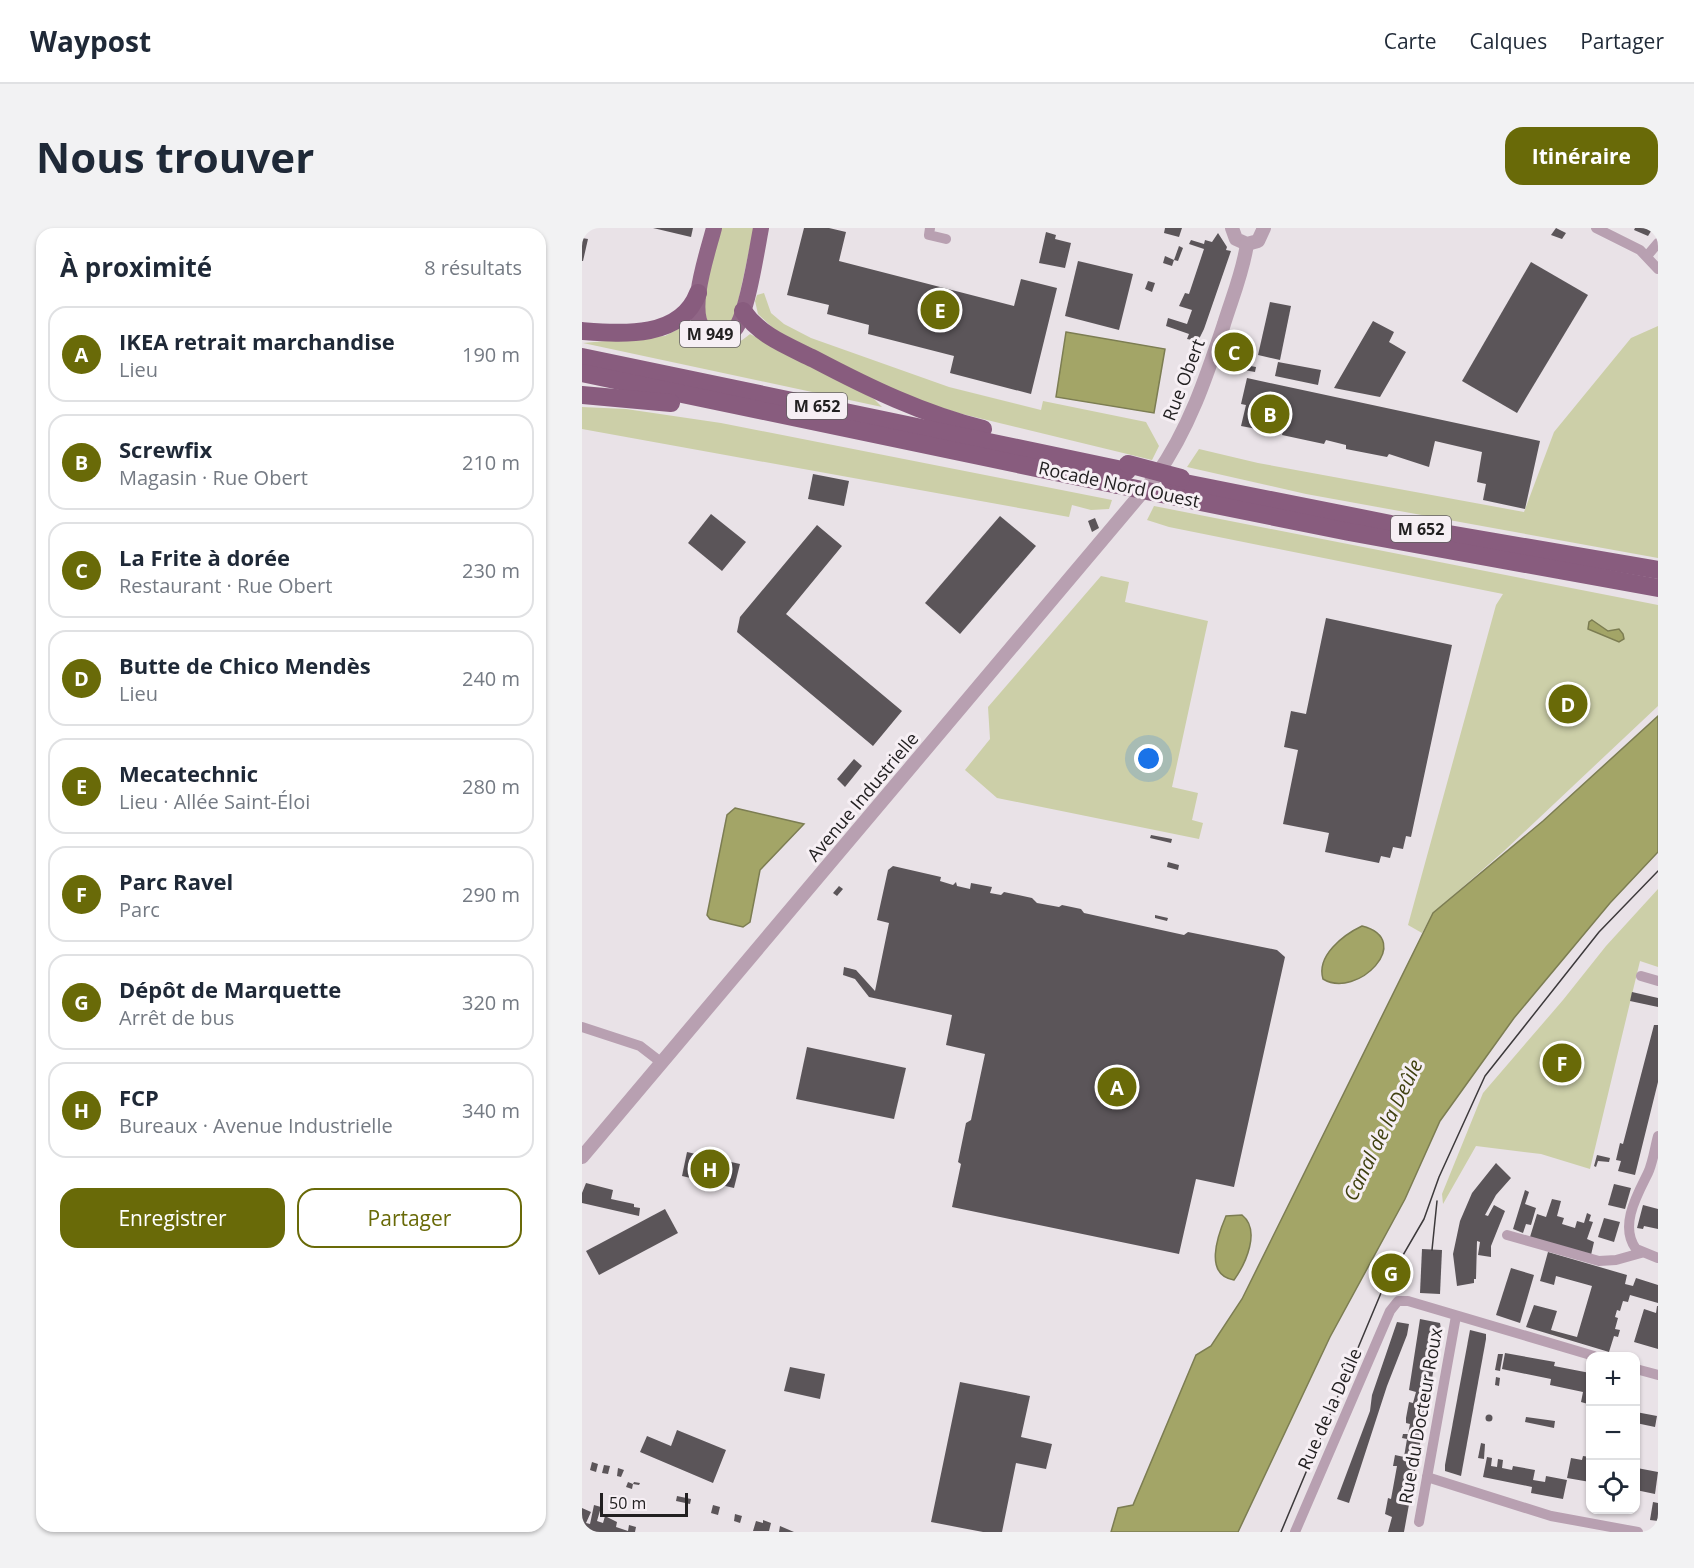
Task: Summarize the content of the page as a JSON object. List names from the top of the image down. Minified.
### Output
{"streets":{"highway":["M 652","Rocade Nord Ouest"],"main road":["M 949"],"street":["Rue Obert","Avenue Industrielle","Rue de la Deûle","Rue du Docteur Roux"]},"crossings":[["Rue Obert","Avenue Industrielle"],["M 652","Rocade Nord Ouest"],["Rue de la Deûle","Rue du Docteur Roux"]],"water":["Canal de la Deûle"],"scale_bar":"50 m","page":{"header":"Waypost","nav":["Carte","Calques","Partager"],"buttons":["Itinéraire",["Enregistrer","Partager"]],"title":"Nous trouver","heading":["À proximité","8 résultats"],"pins":["E","C","B","D","F","A","H","G"],"list":[{"mark":"A","name":"IKEA retrait marchandise","note":"Lieu","value":"190 m"},{"mark":"B","name":"Screwfix","note":"Magasin · Rue Obert","value":"210 m"},{"mark":"C","name":"La Frite à dorée","note":"Restaurant · Rue Obert","value":"230 m"},{"mark":"D","name":"Butte de Chico Mendès","note":"Lieu","value":"240 m"},{"mark":"E","name":"Mecatechnic","note":"Lieu · Allée Saint-Éloi","value":"280 m"},{"mark":"F","name":"Parc Ravel","note":"Parc","value":"290 m"},{"mark":"G","name":"Dépôt de Marquette","note":"Arrêt de bus","value":"320 m"},{"mark":"H","name":"FCP","note":"Bureaux · Avenue Industrielle","value":"340 m"}],"map_buttons":["+","−"],"scale":"50 m"}}
